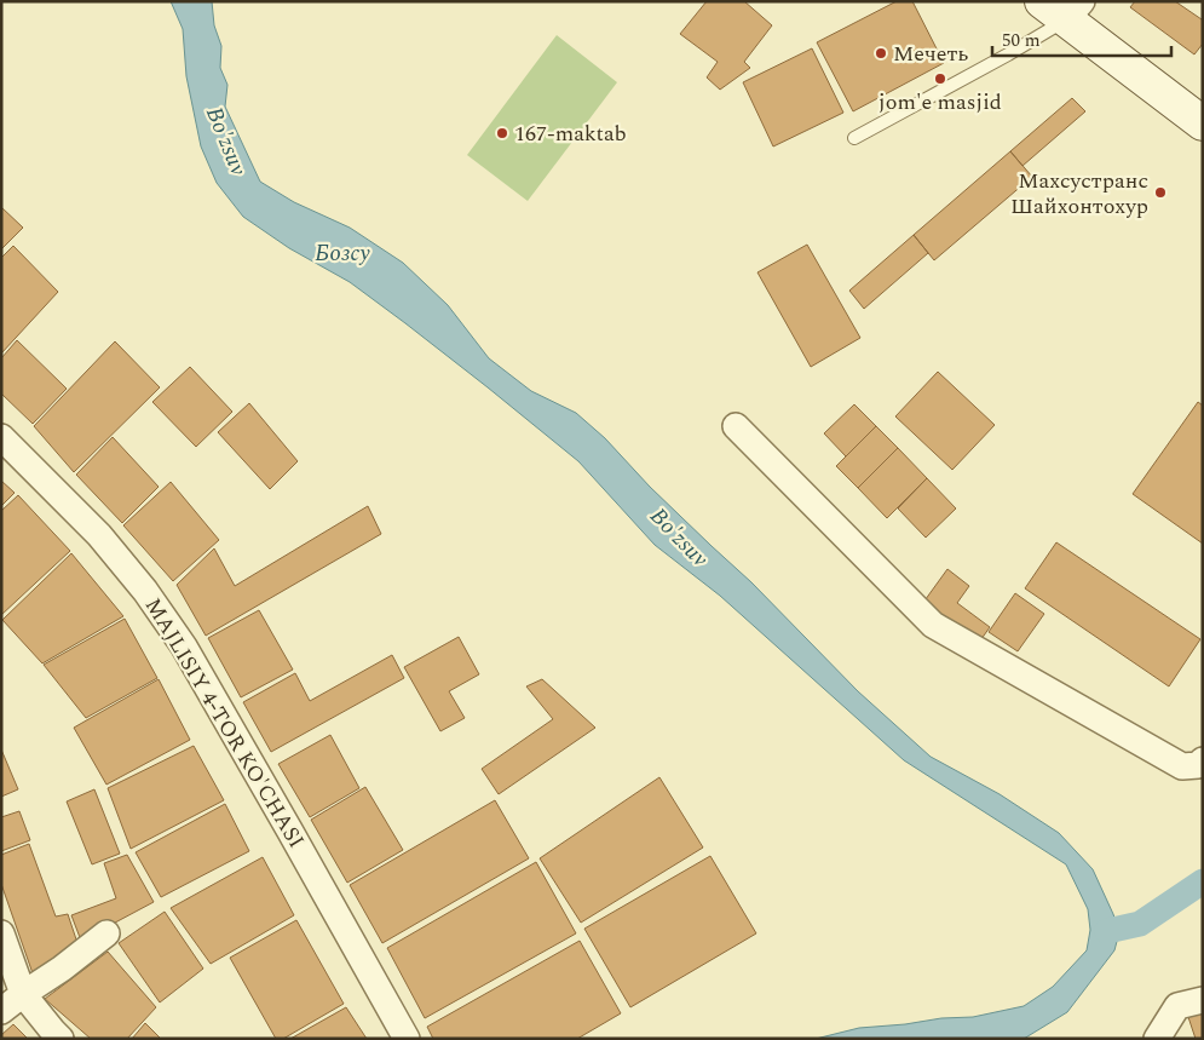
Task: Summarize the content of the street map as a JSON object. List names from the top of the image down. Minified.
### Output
{"streets":{"street":["MAJLISIY 4-TOR KO'CHASI"]},"water":["Bo'zsuv","Бозсу"],"places":["Мечеть","jom'e masjid","167-maktab","Махсустранс Шайхонтохур"],"scale_bar":"50 m"}
